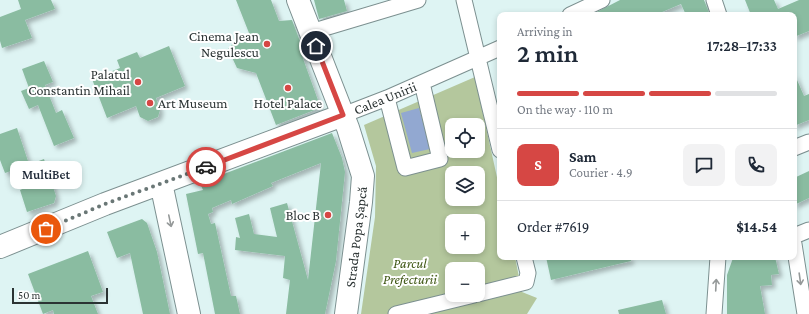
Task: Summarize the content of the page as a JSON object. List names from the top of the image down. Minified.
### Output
{"streets":{"main road":["Calea Unirii","Strada Popa Șapcă"]},"crossings":[["Calea Unirii","Strada Popa Șapcă"]],"parks":["Parcul Prefecturii"],"places":["Cinema Jean Negulescu","Palatul Constantin Mihail","Hotel Palace","Art Museum","Bloc B","MultiBet"],"scale_bar":"50 m","page":{"heading":["2 min","Arriving in","17:28–17:33"],"panel":["Sam","Courier · 4.9","Order #7619","$14.54"],"bar":"On the way · 110 m","map_buttons":["+","−"],"round":"S","bubble":"MultiBet","scale":"50 m"}}
